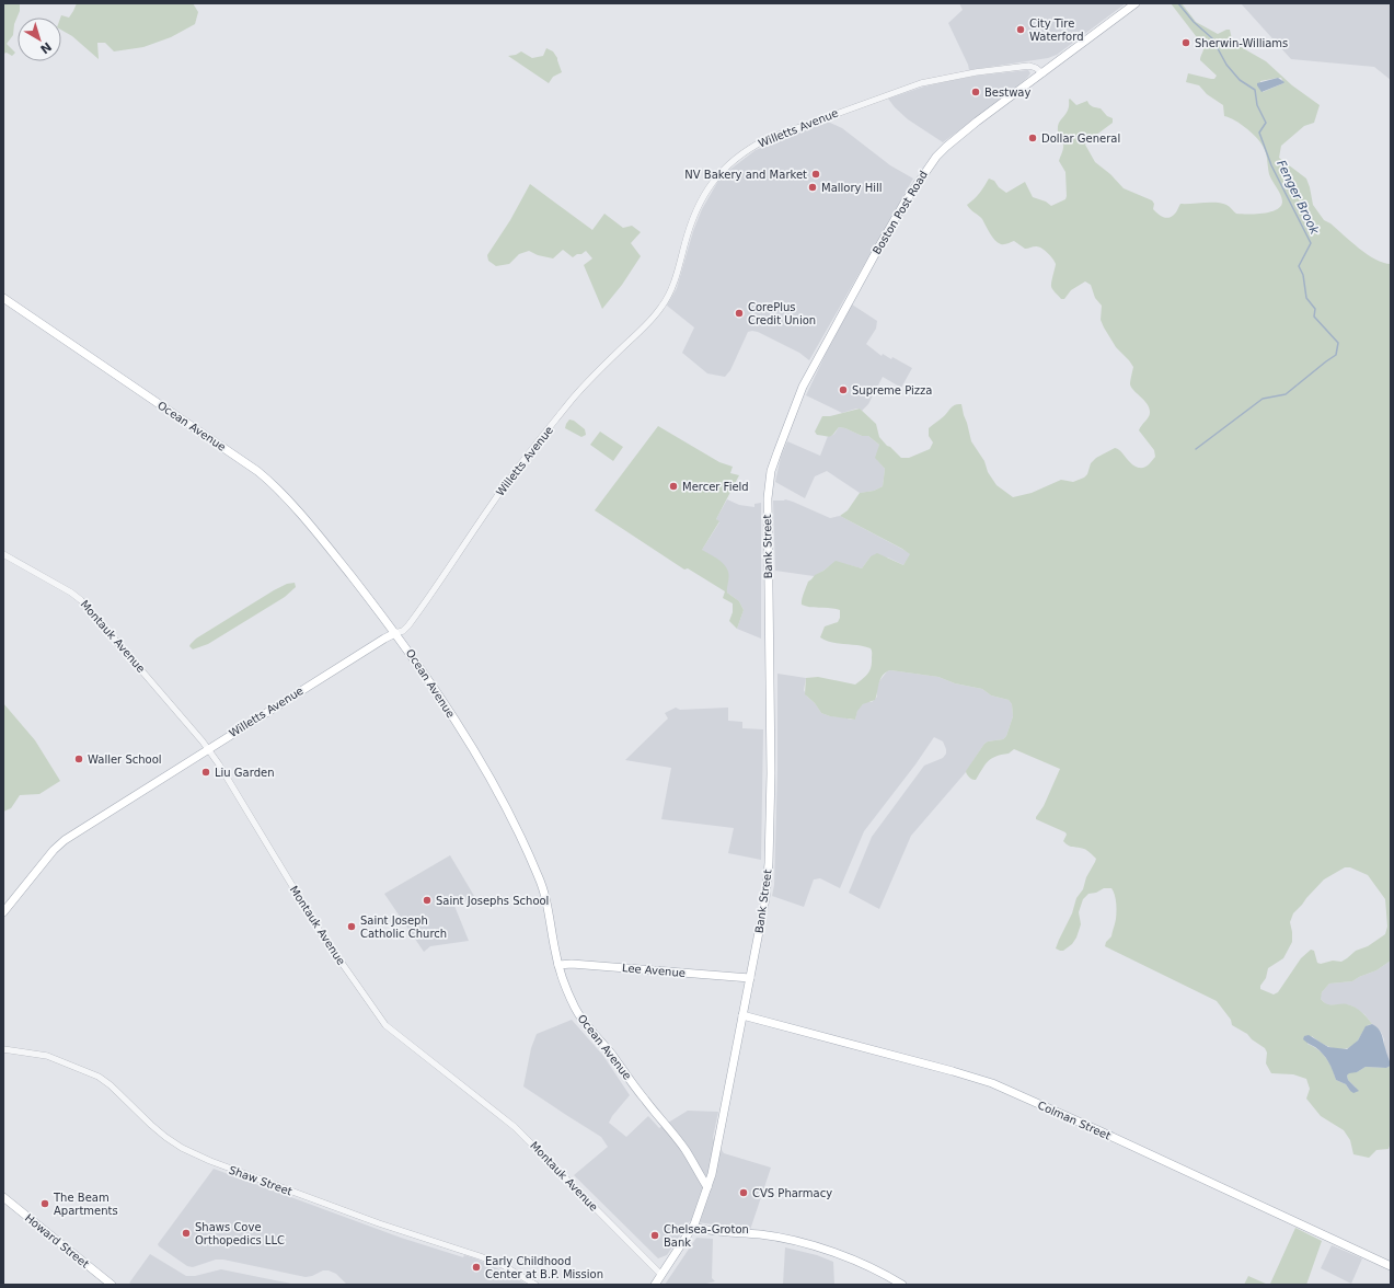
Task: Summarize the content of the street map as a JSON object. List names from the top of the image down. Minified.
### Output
{"streets":{"main road":["Willetts Avenue","Boston Post Road","Ocean Avenue","Bank Street","Lee Avenue","Colman Street","Howard Street"],"street":["Montauk Avenue","Shaw Street"]},"crossings":[["Willetts Avenue","Boston Post Road"],["Willetts Avenue","Ocean Avenue"],["Willetts Avenue","Montauk Avenue"],["Boston Post Road","Bank Street"],["Ocean Avenue","Bank Street"],["Ocean Avenue","Lee Avenue"],["Bank Street","Montauk Avenue"],["Bank Street","Lee Avenue"],["Bank Street","Colman Street"]],"water":["Fenger Brook"],"places":["City Tire Waterford","Sherwin-Williams","Bestway","Dollar General","NV Bakery and Market","Mallory Hill","CorePlus Credit Union","Supreme Pizza","Mercer Field","Waller School","Liu Garden","Saint Josephs School","Saint Joseph Catholic Church","CVS Pharmacy","The Beam Apartments","Shaws Cove Orthopedics LLC","Chelsea-Groton Bank","Early Childhood Center at B.P. Mission"],"north":"bottom right"}
